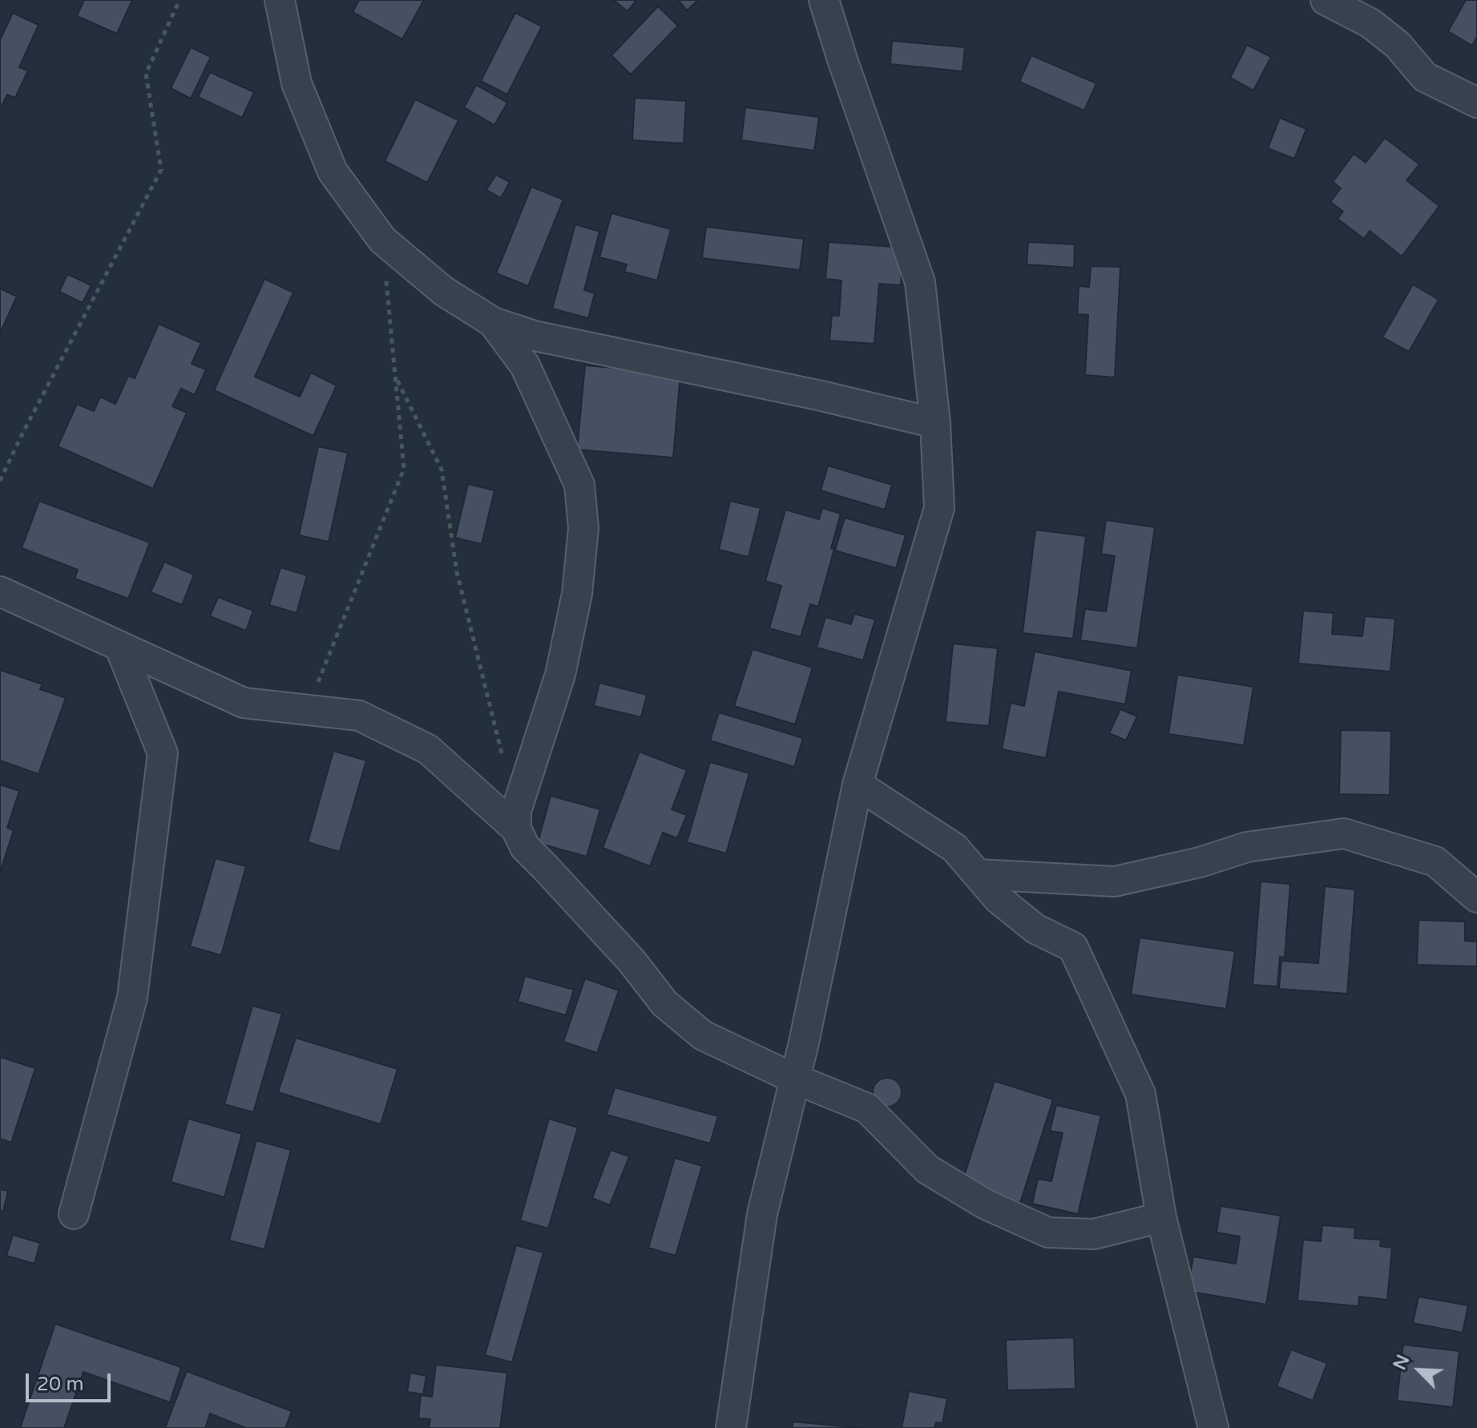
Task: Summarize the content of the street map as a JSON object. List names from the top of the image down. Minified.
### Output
{"scale_bar":"20 m","north":"top left"}
